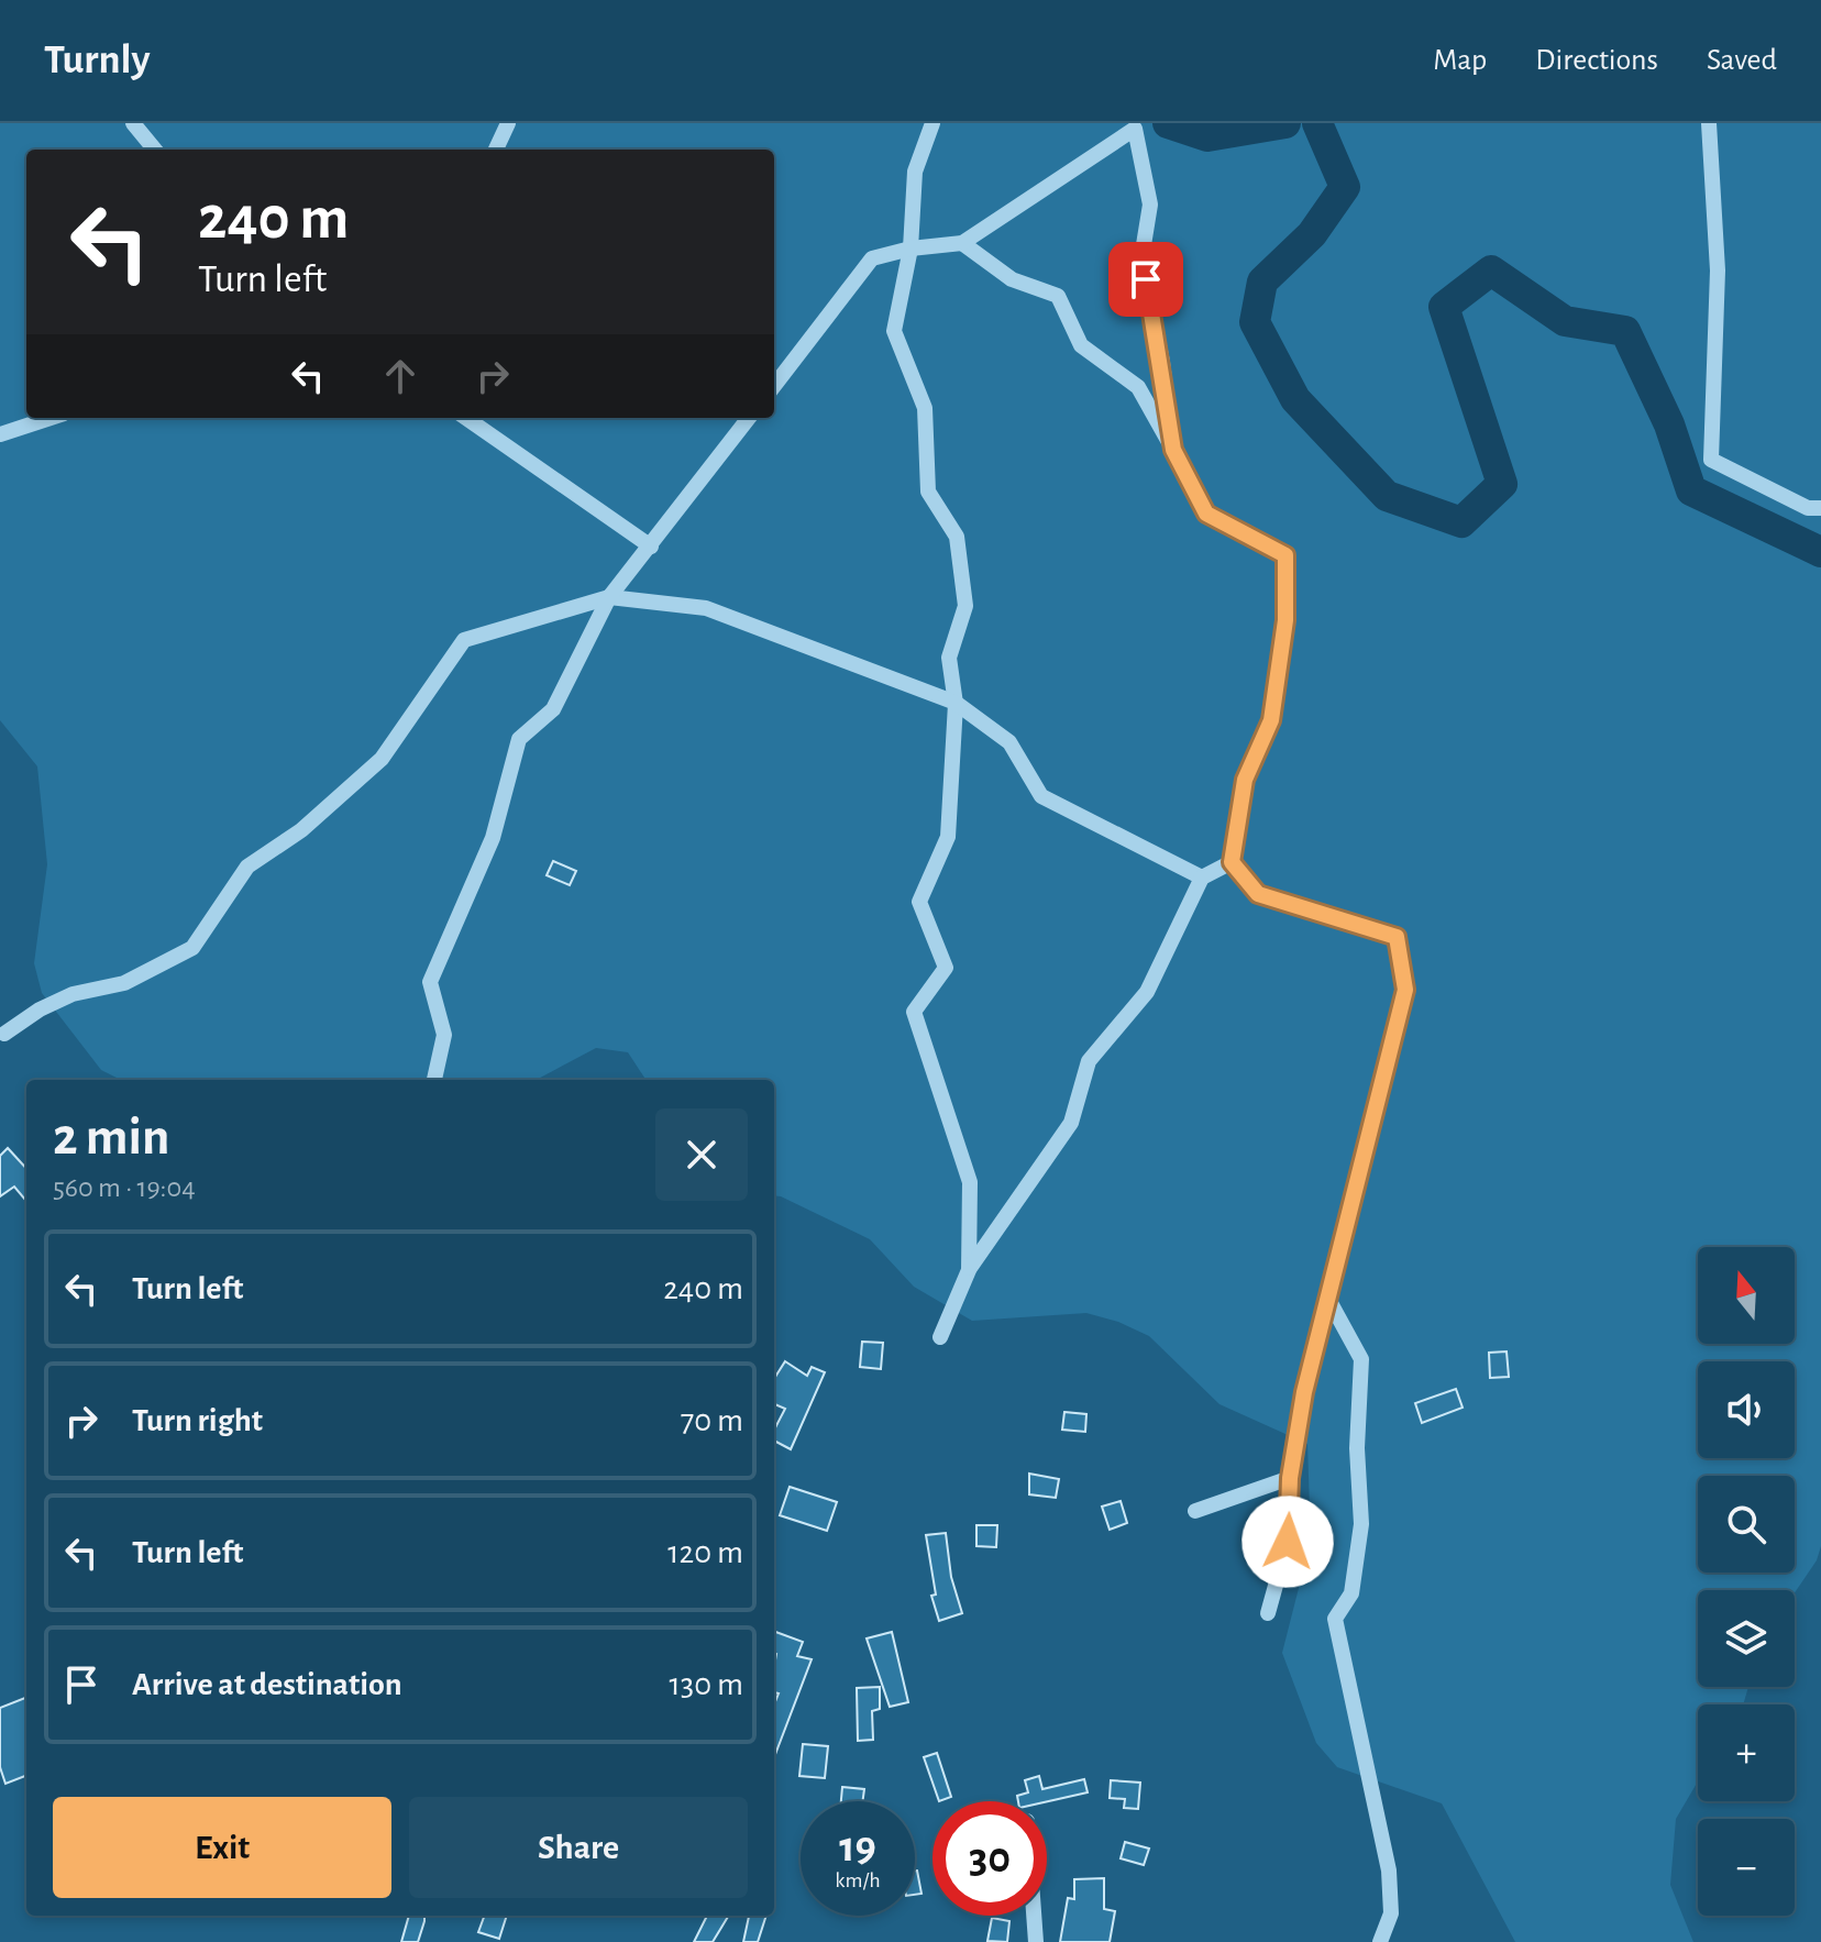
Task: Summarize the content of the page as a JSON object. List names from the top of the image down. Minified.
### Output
{"north":"top","page":{"header":"Turnly","nav":["Map","Directions","Saved"],"turn":["240 m","Turn left"],"heading":["2 min","560 m · 19:04"],"list":[{"name":"Turn left","value":"240 m"},{"name":"Turn right","value":"70 m"},{"name":"Turn left","value":"120 m"},{"name":"Arrive at destination","value":"130 m"}],"map_buttons":["+","−"],"buttons":["Exit","Share"],"speed":"19 km/h","limit":"30"}}
